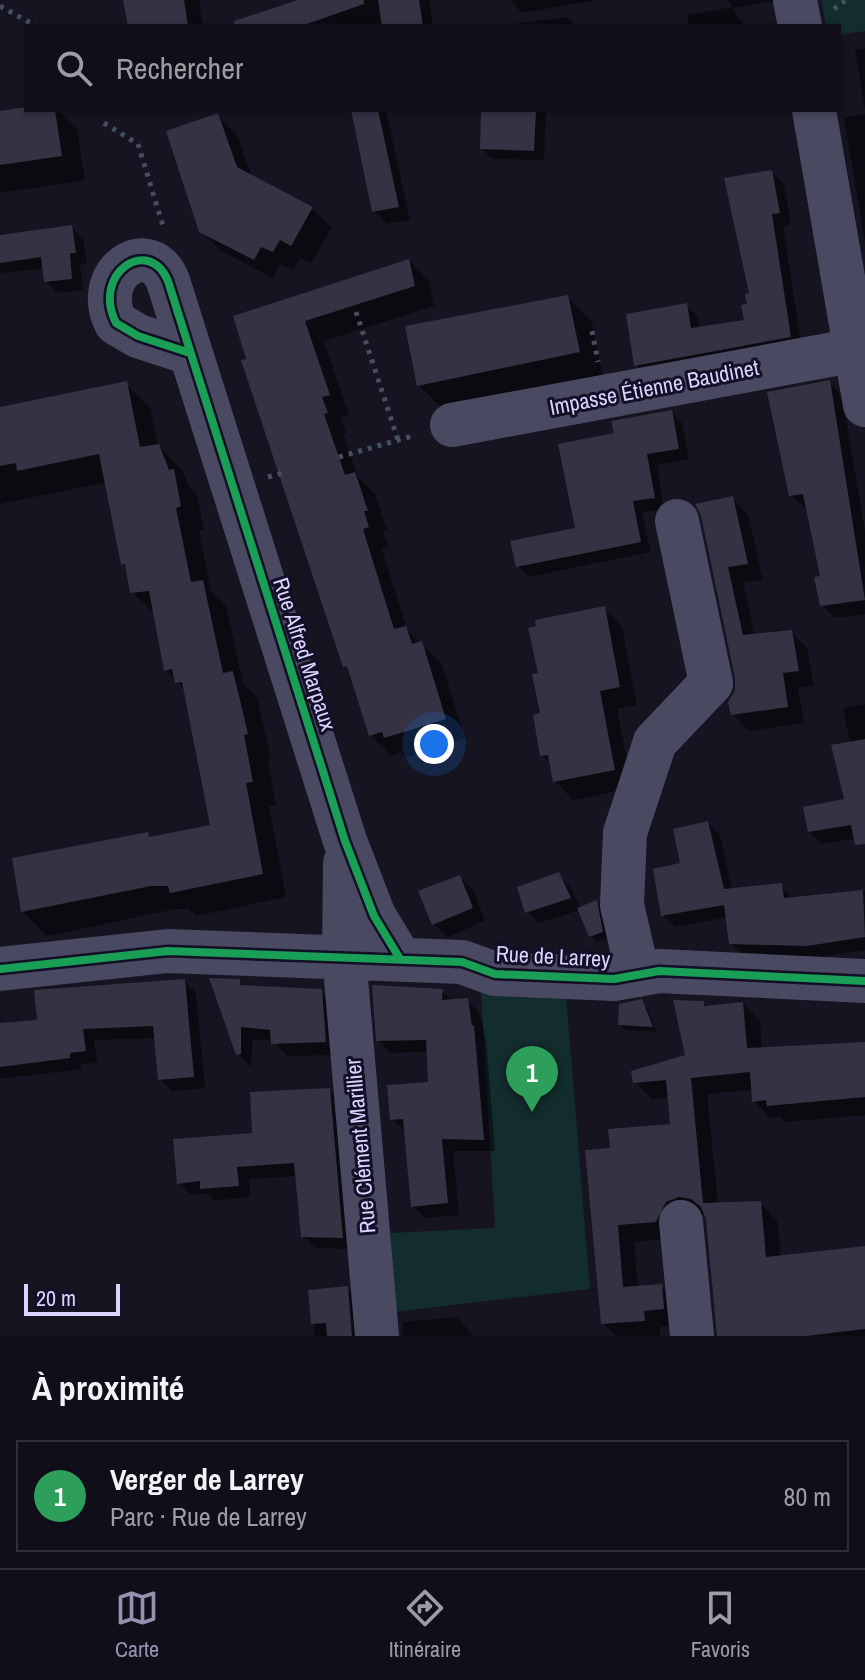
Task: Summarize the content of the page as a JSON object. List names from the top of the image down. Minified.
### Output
{"streets":{"street":["Impasse Étienne Baudinet","Rue Alfred Marpaux","Rue de Larrey","Rue Clément Marillier"]},"crossings":[["Rue Alfred Marpaux","Rue de Larrey"],["Rue Alfred Marpaux","Rue Clément Marillier"],["Rue de Larrey","Rue Clément Marillier"]],"scale_bar":"20 m","page":{"search":"Rechercher","pins":"1","scale":"20 m","heading":"À proximité","list":[{"mark":"1","name":"Verger de Larrey","note":"Parc · Rue de Larrey","value":"80 m"}],"nav":["Carte","Itinéraire","Favoris"]}}
